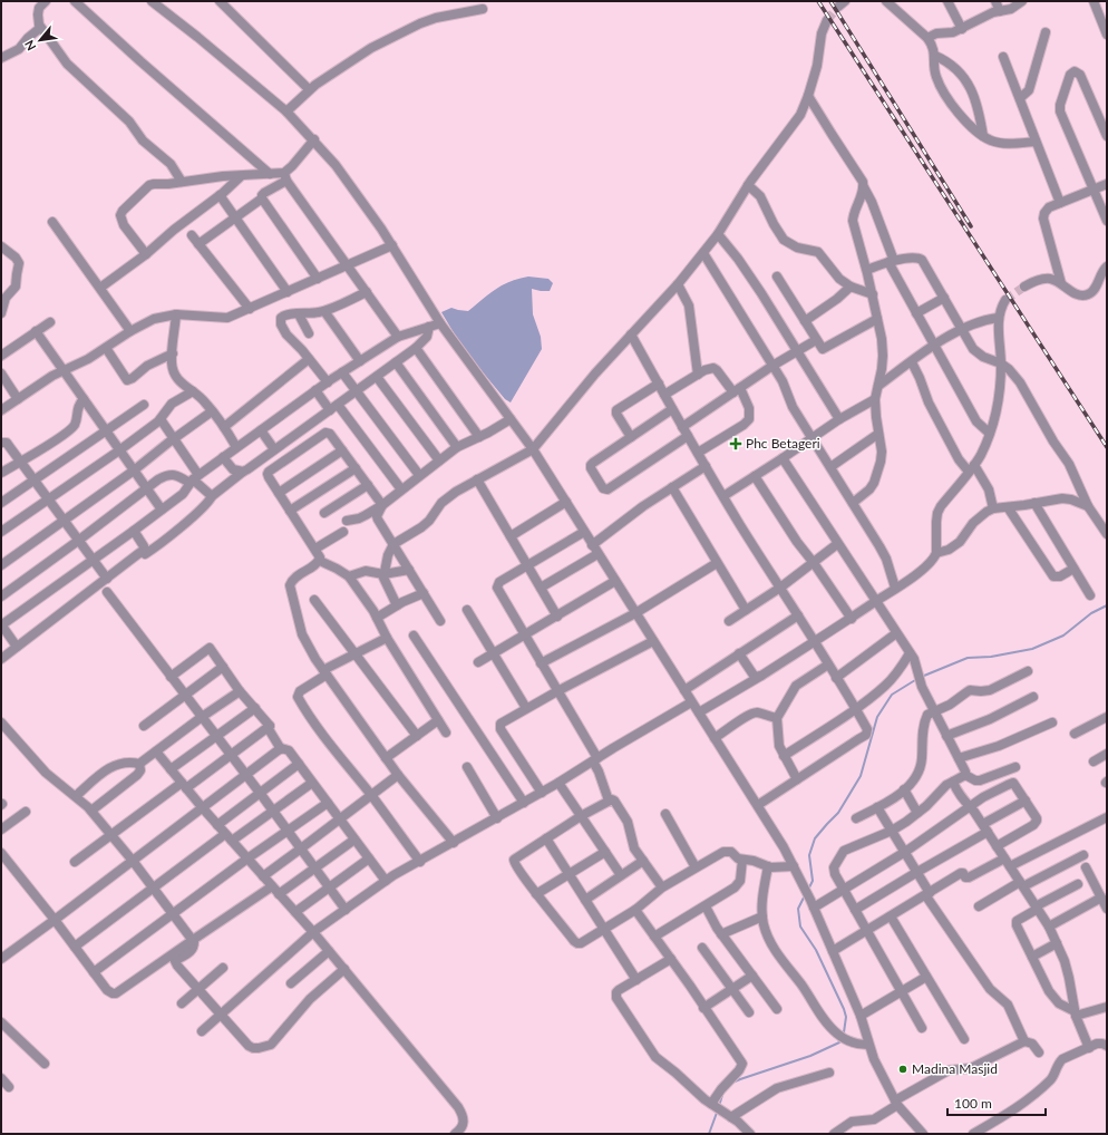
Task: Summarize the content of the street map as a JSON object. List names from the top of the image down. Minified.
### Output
{"places":{"health":["Phc Betageri"],"other":["Madina Masjid"]},"scale_bar":"100 m","north":"bottom left"}
